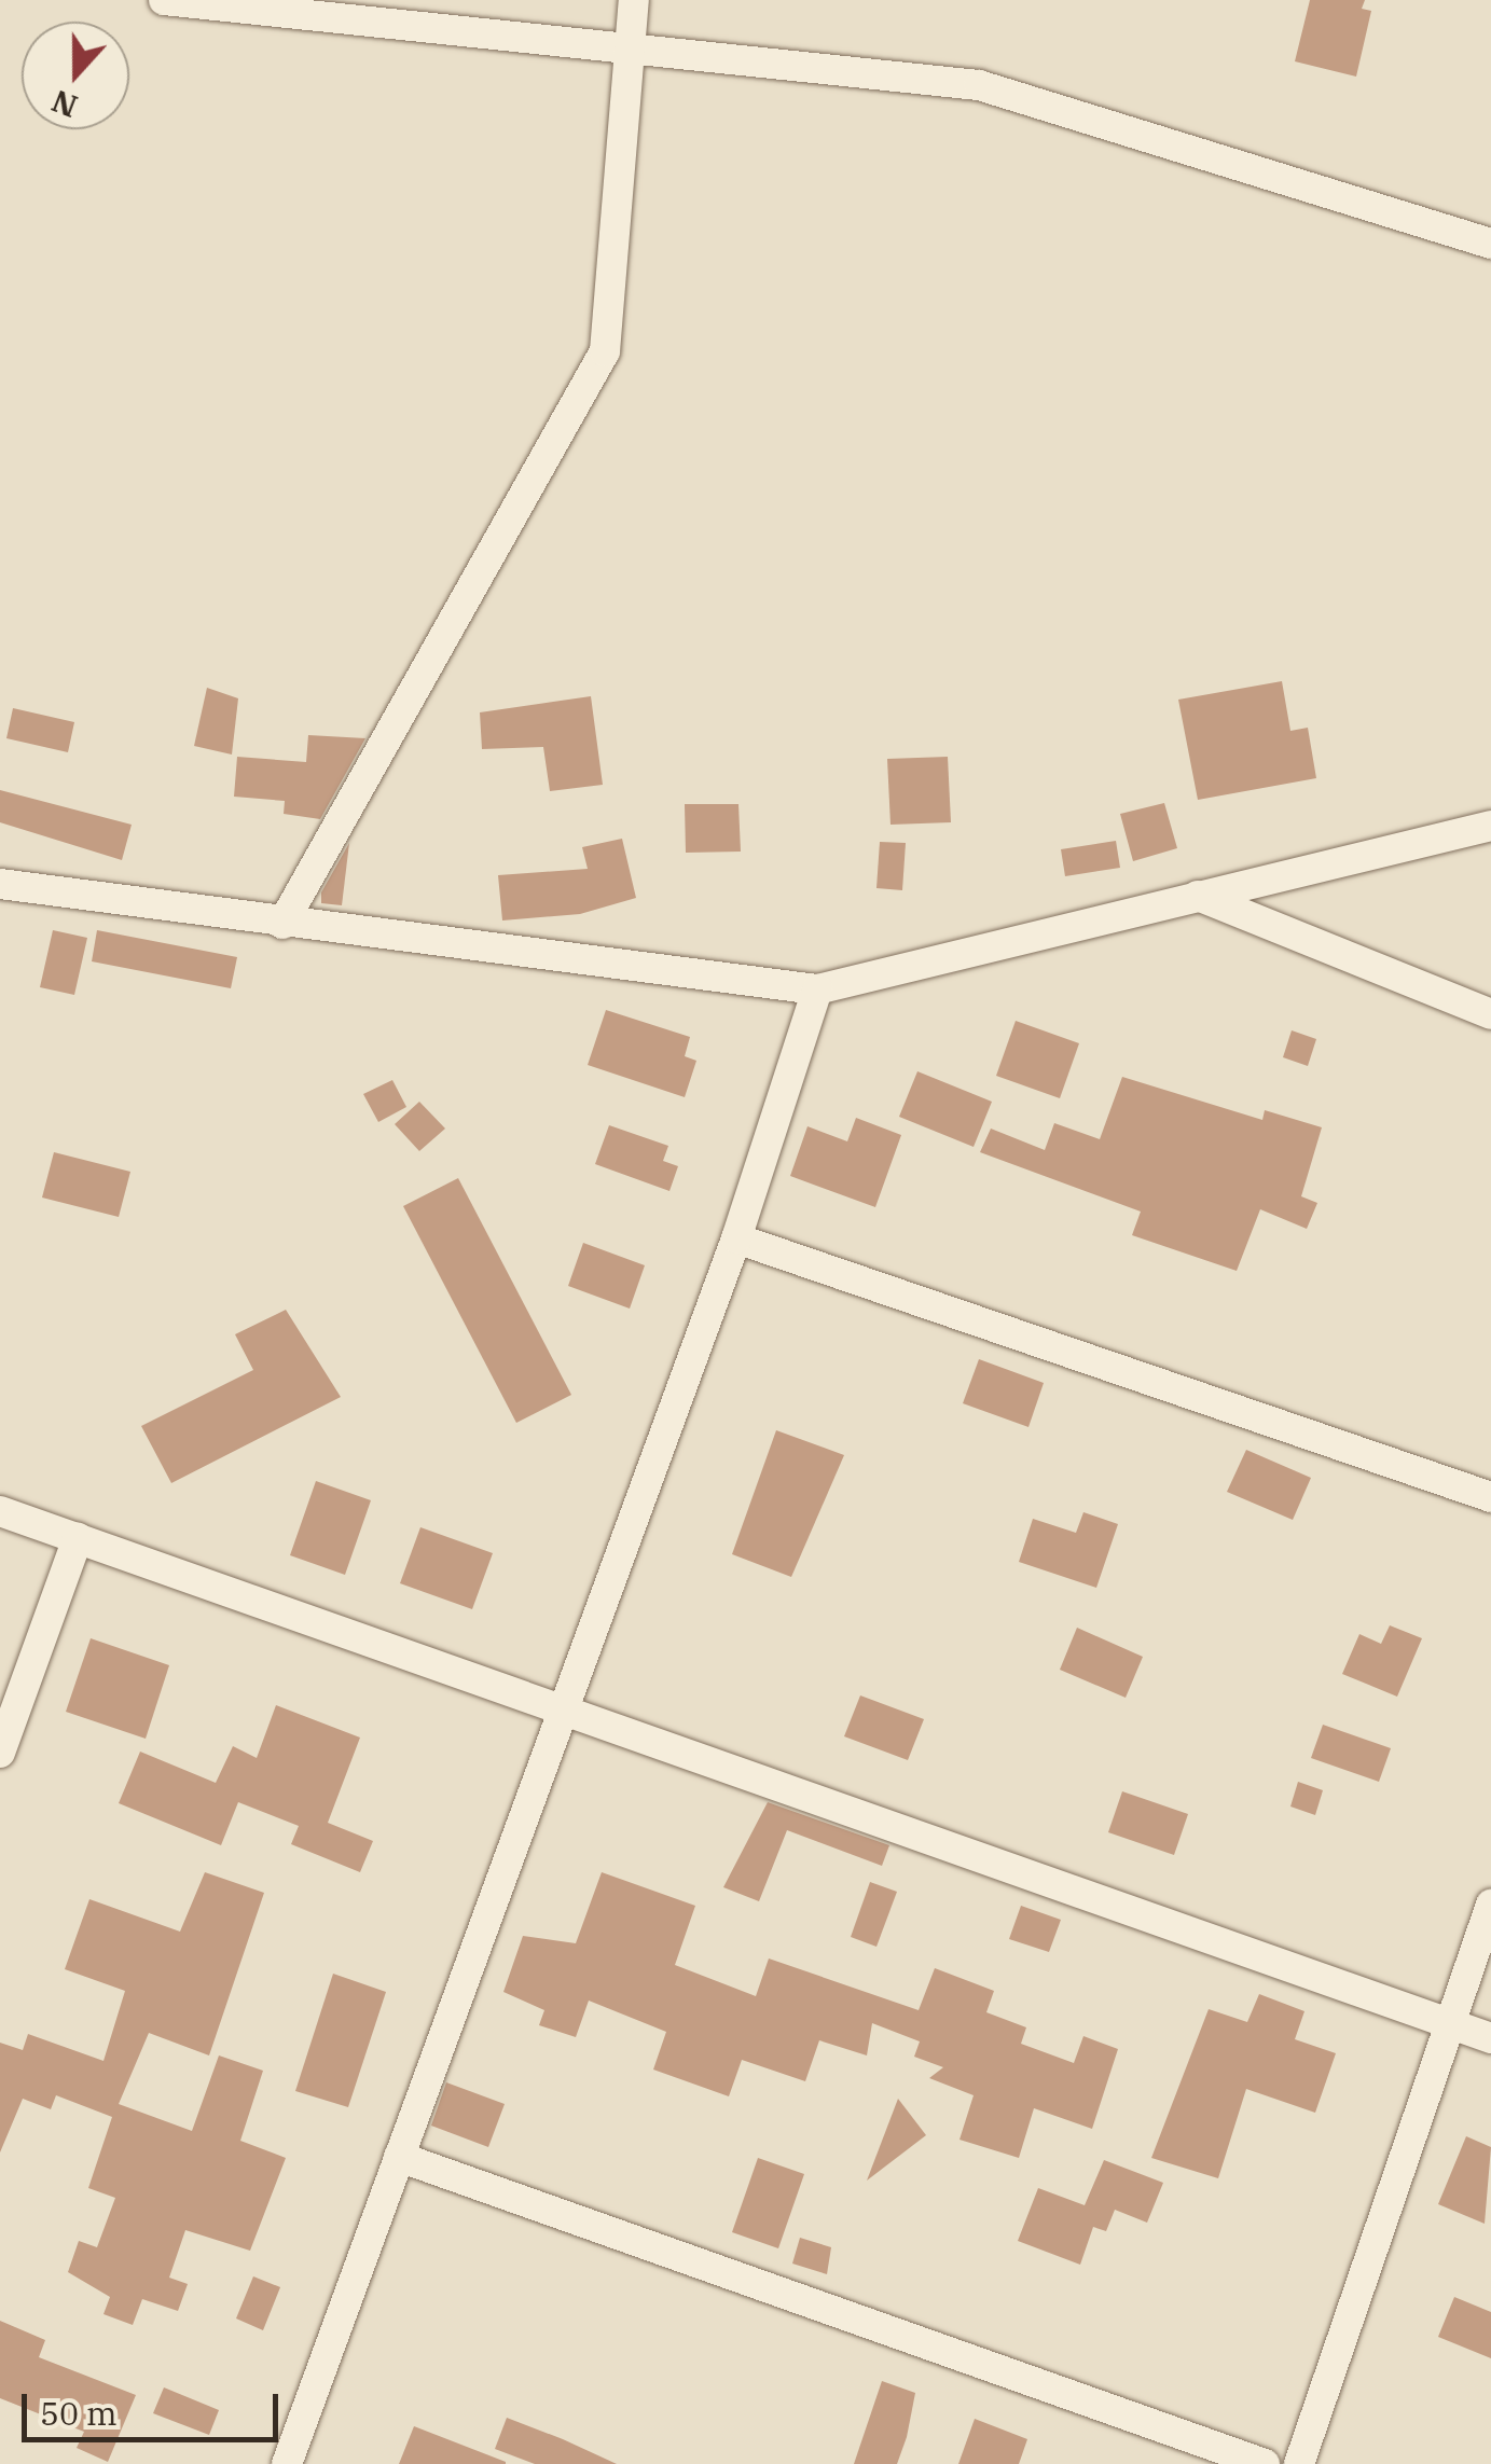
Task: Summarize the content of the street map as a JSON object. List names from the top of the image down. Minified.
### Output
{"scale_bar":"50 m","north":"bottom"}
